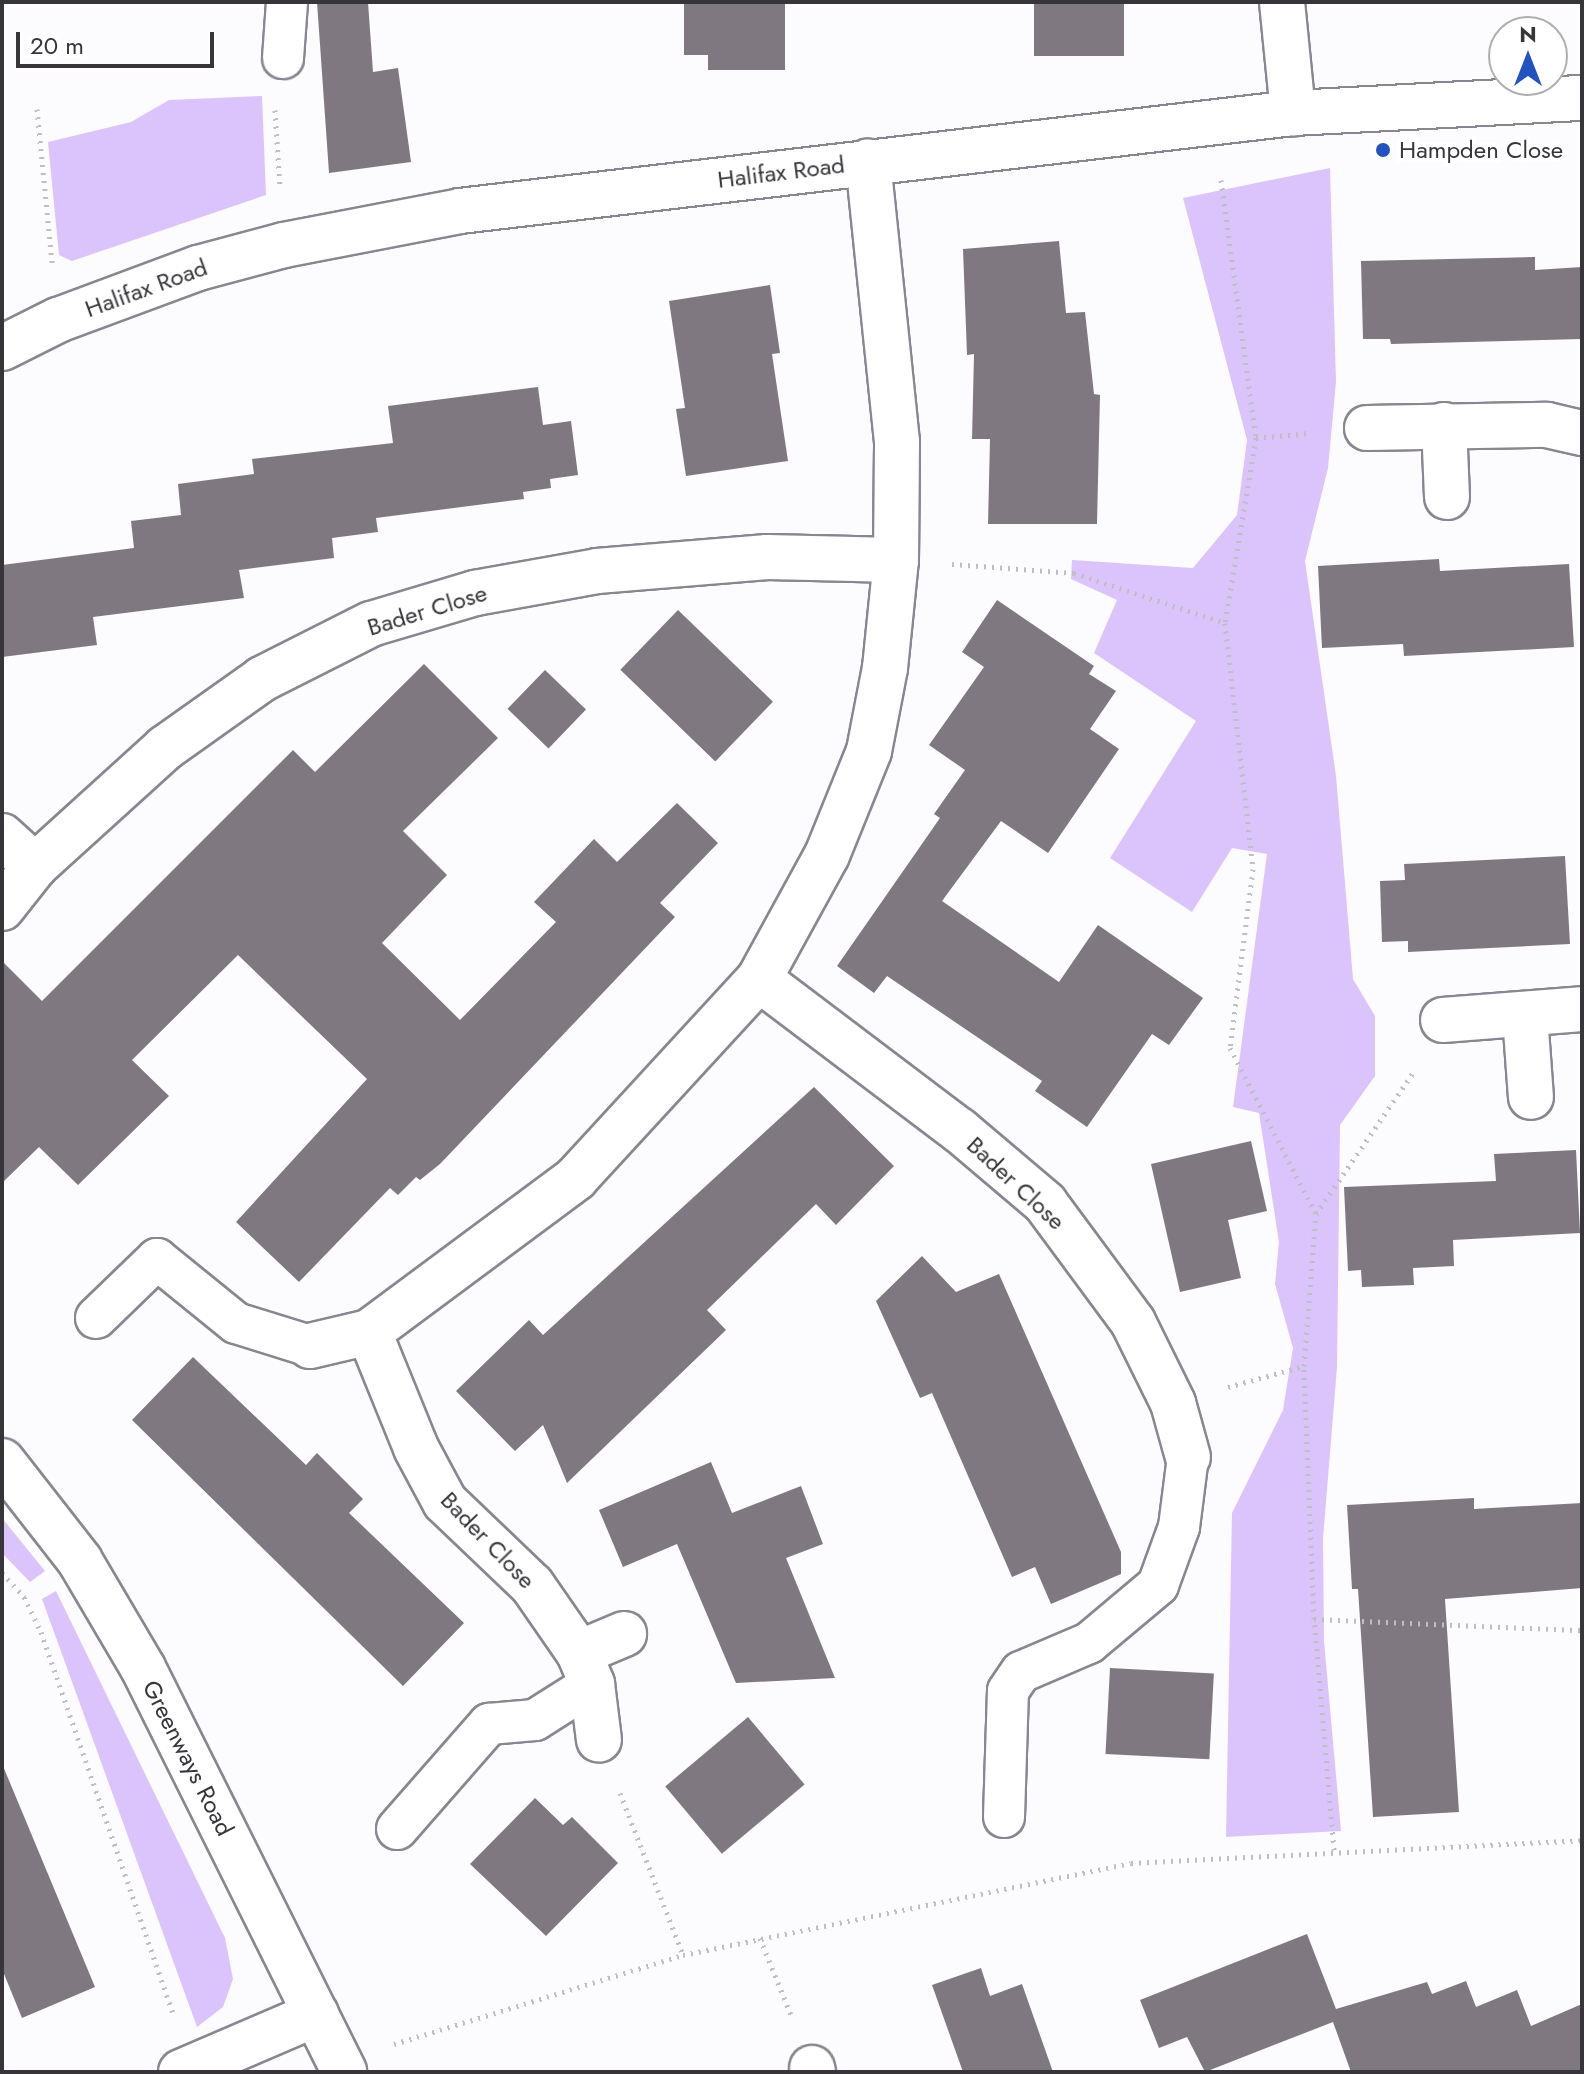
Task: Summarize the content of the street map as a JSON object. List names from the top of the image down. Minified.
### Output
{"streets":{"street":["Halifax Road","Bader Close","Greenways Road"]},"places":["Hampden Close"],"scale_bar":"20 m","north":"top"}
